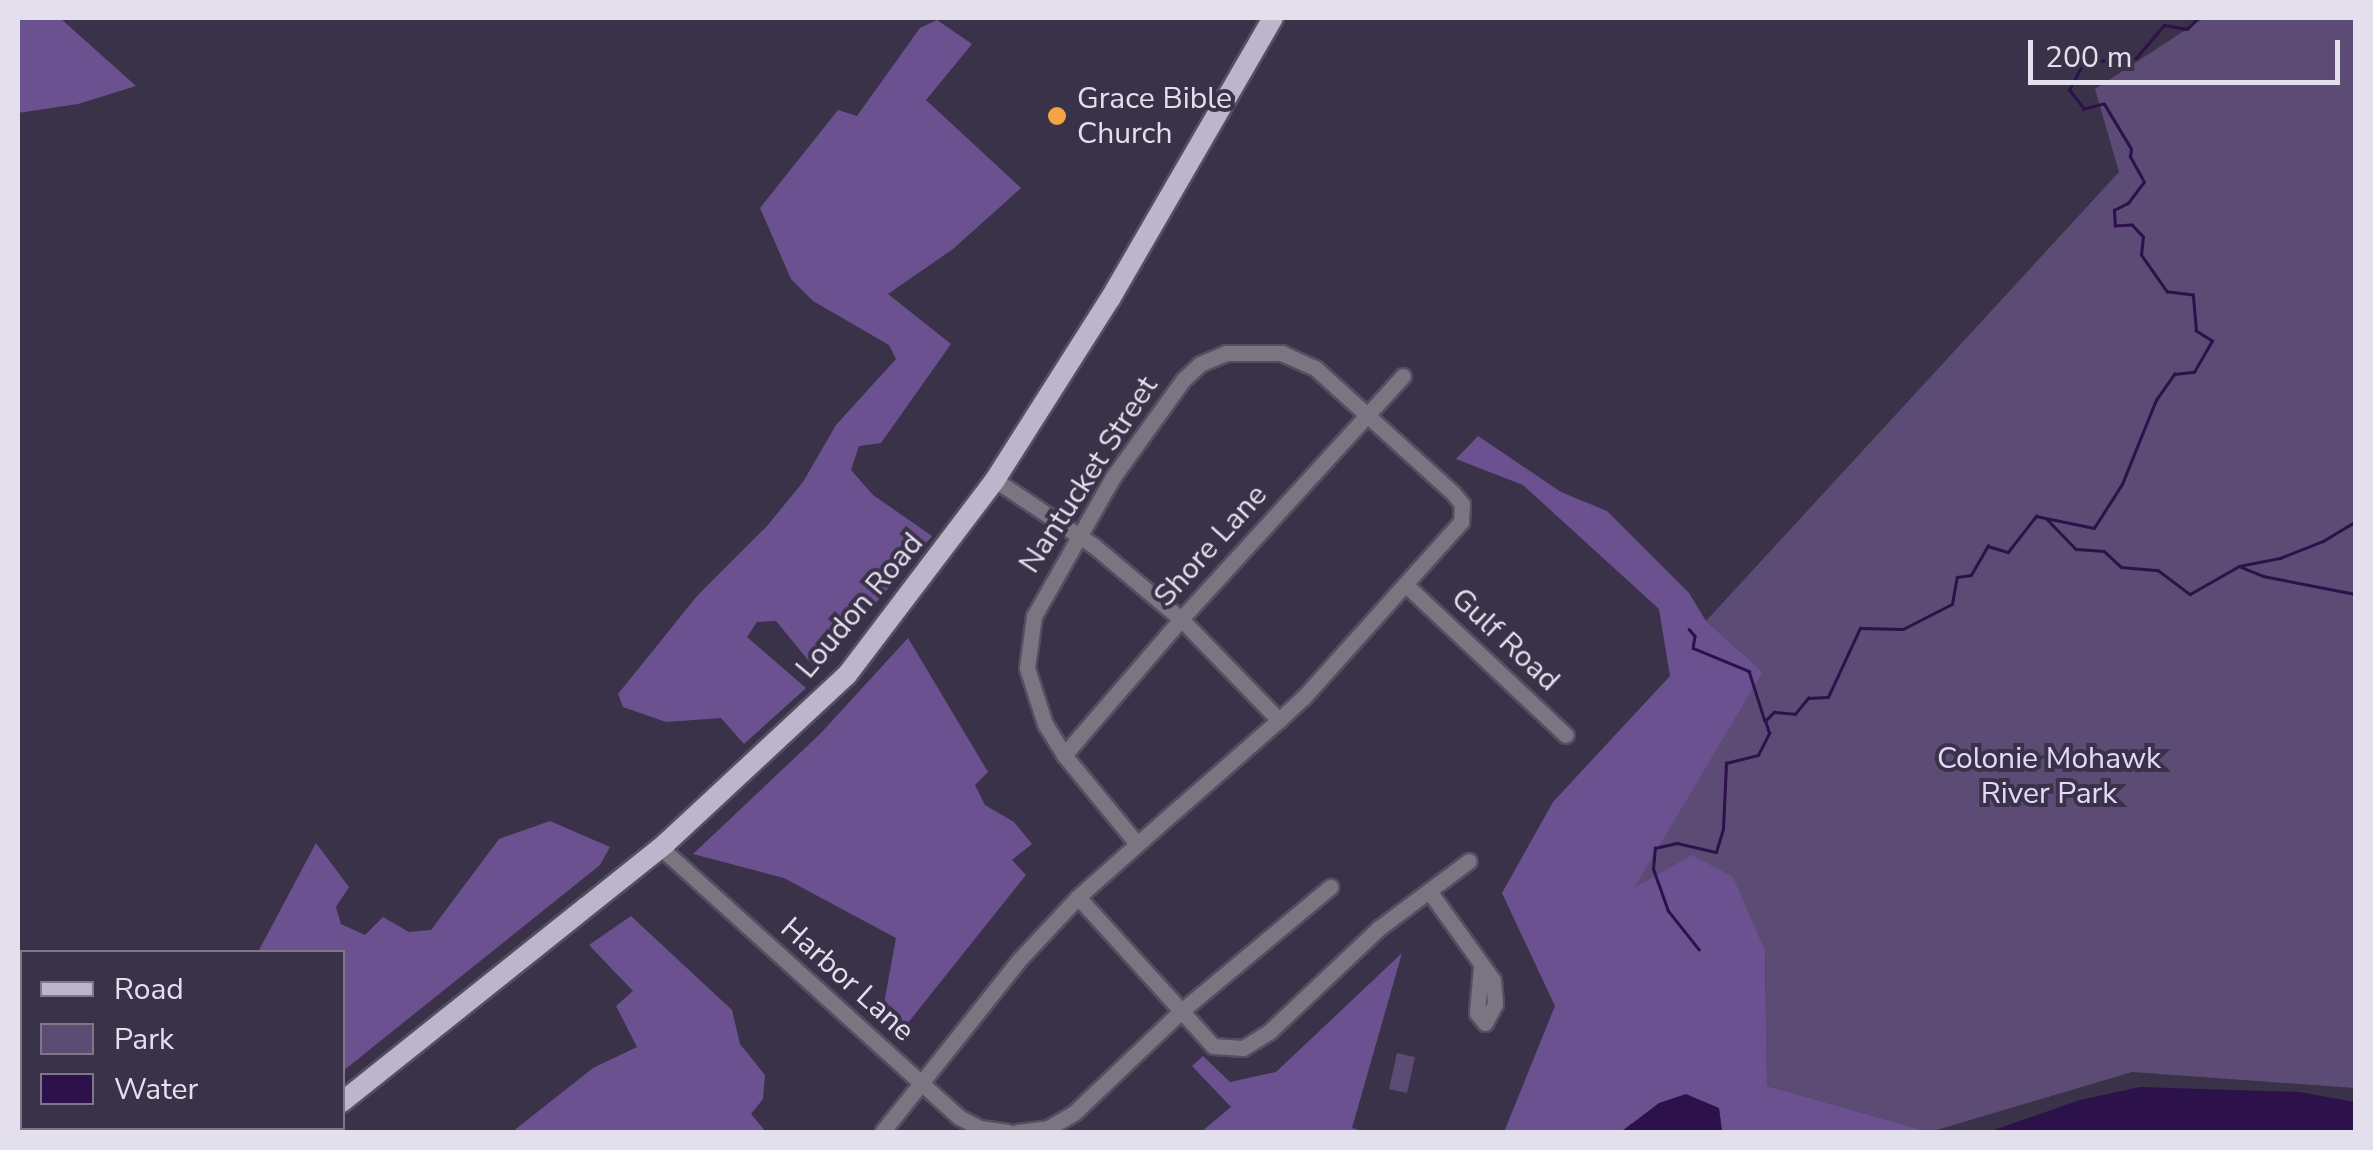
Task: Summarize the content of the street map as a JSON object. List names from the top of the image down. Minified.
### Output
{"streets":{"main road":["Loudon Road"],"street":["Nantucket Street","Shore Lane","Gulf Road","Harbor Lane"]},"crossings":[["Nantucket Street","Shore Lane"],["Nantucket Street","Gulf Road"],["Nantucket Street","Harbor Lane"],["Loudon Road","Harbor Lane"]],"parks":["Colonie Mohawk River Park"],"places":["Grace Bible Church"],"legend":["Road","Park","Water"],"scale_bar":"200 m"}
